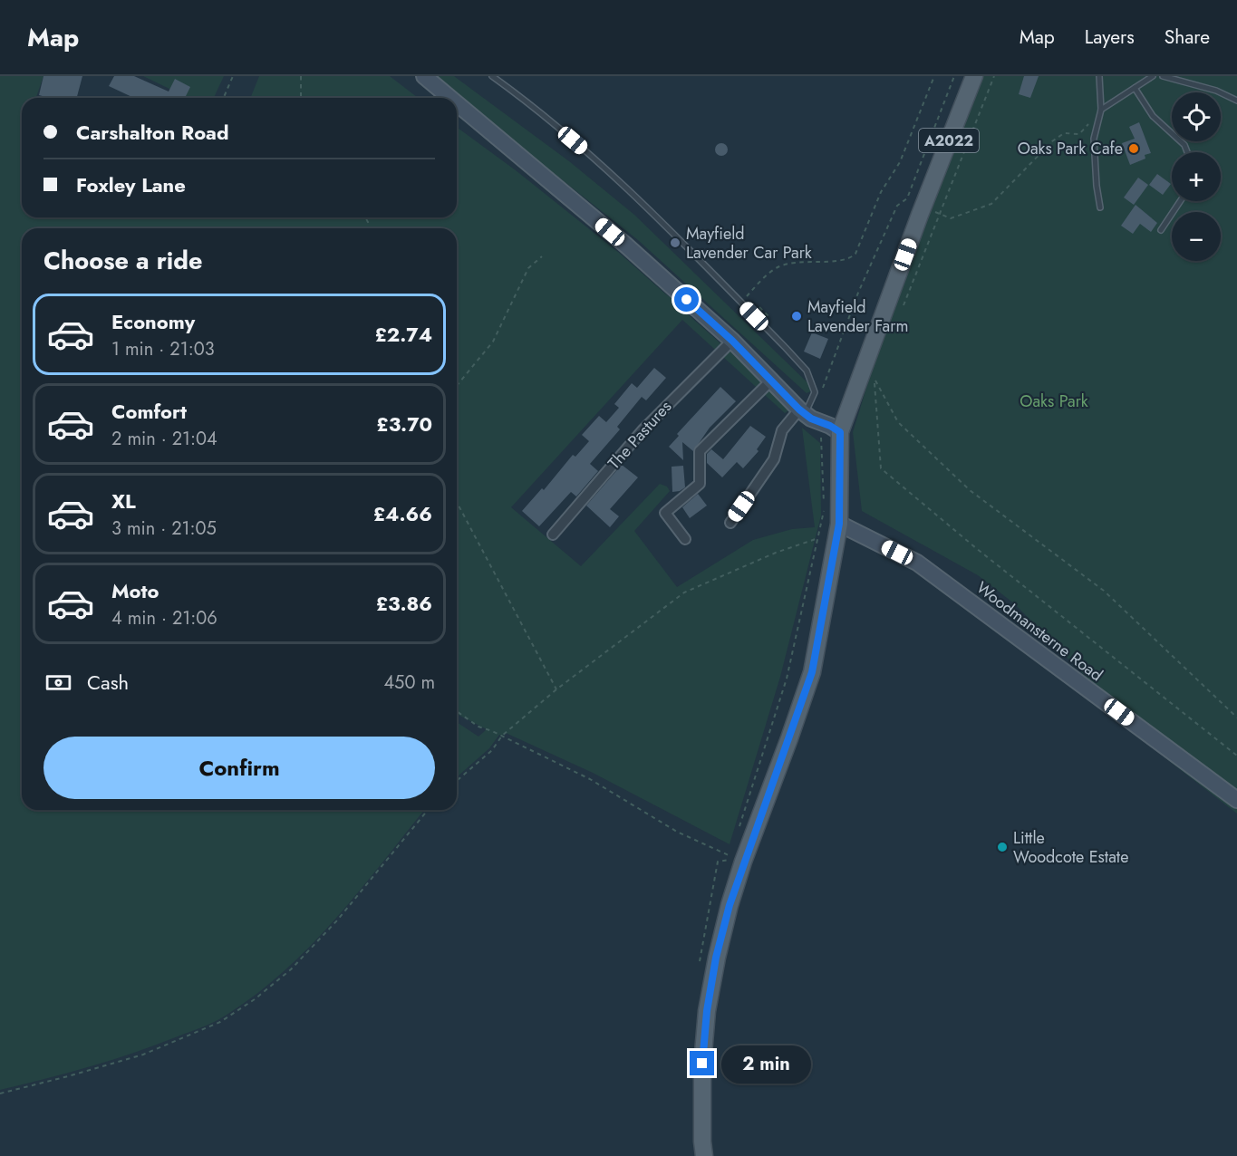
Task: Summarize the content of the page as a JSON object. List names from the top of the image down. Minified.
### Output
{"streets":{"main road":["A2022","Woodmansterne Road"],"street":["The Pastures"]},"crossings":[["A2022","Woodmansterne Road"]],"parks":["Oaks Park"],"places":["Oaks Park Cafe","Mayfield Lavender Car Park","Mayfield Lavender Farm","Little Woodcote Estate"],"page":{"header":"Map","nav":["Map","Layers","Share"],"map_buttons":["+","−"],"banner":["Carshalton Road","Foxley Lane"],"heading":"Choose a ride","list":[{"name":"Economy","note":"1 min · 21:03","value":"£2.74"},{"name":"Comfort","note":"2 min · 21:04","value":"£3.70"},{"name":"XL","note":"3 min · 21:05","value":"£4.66"},{"name":"Moto","note":"4 min · 21:06","value":"£3.86"}],"pay":["Cash","450 m"],"buttons":"Confirm","bubble":"2 min"}}
